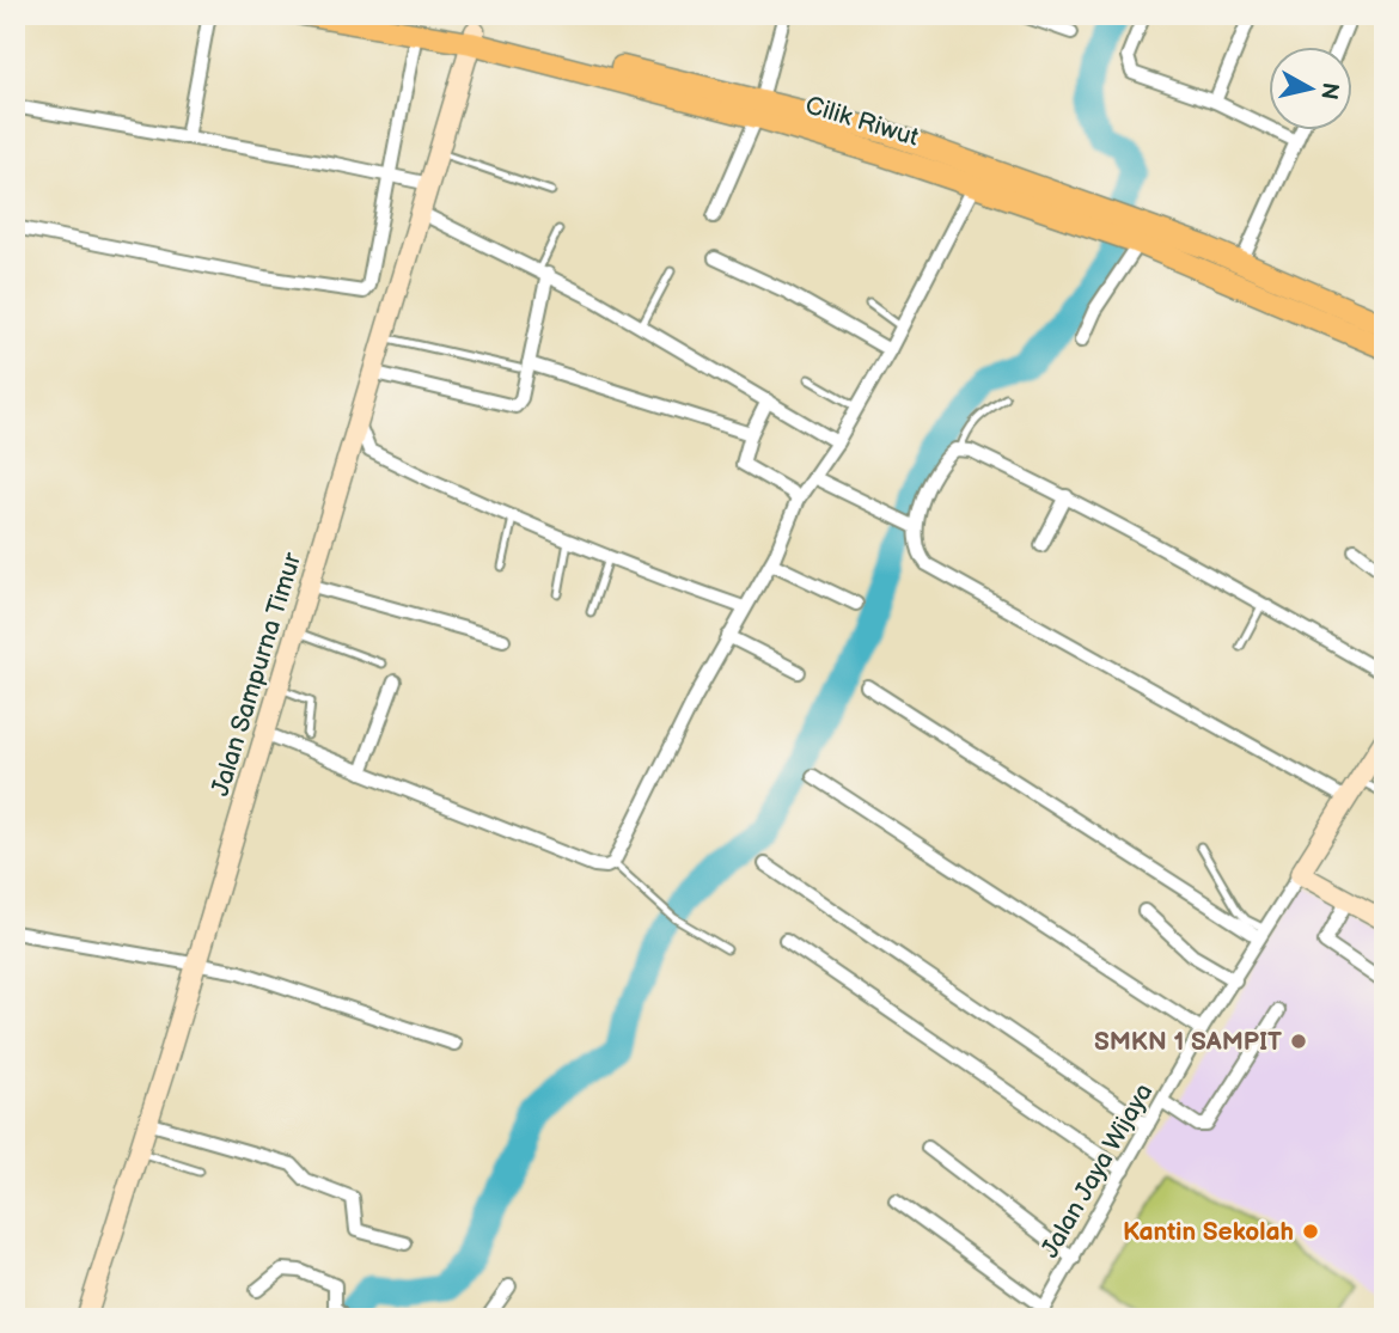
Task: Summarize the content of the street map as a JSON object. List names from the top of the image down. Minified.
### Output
{"streets":{"main road":["Cilik Riwut"],"street":["Jalan Sampurna Timur","Jalan Jaya Wijaya"]},"crossings":[["Cilik Riwut","Jalan Sampurna Timur"]],"places":["SMKN 1 SAMPIT","Kantin Sekolah"],"north":"right"}
